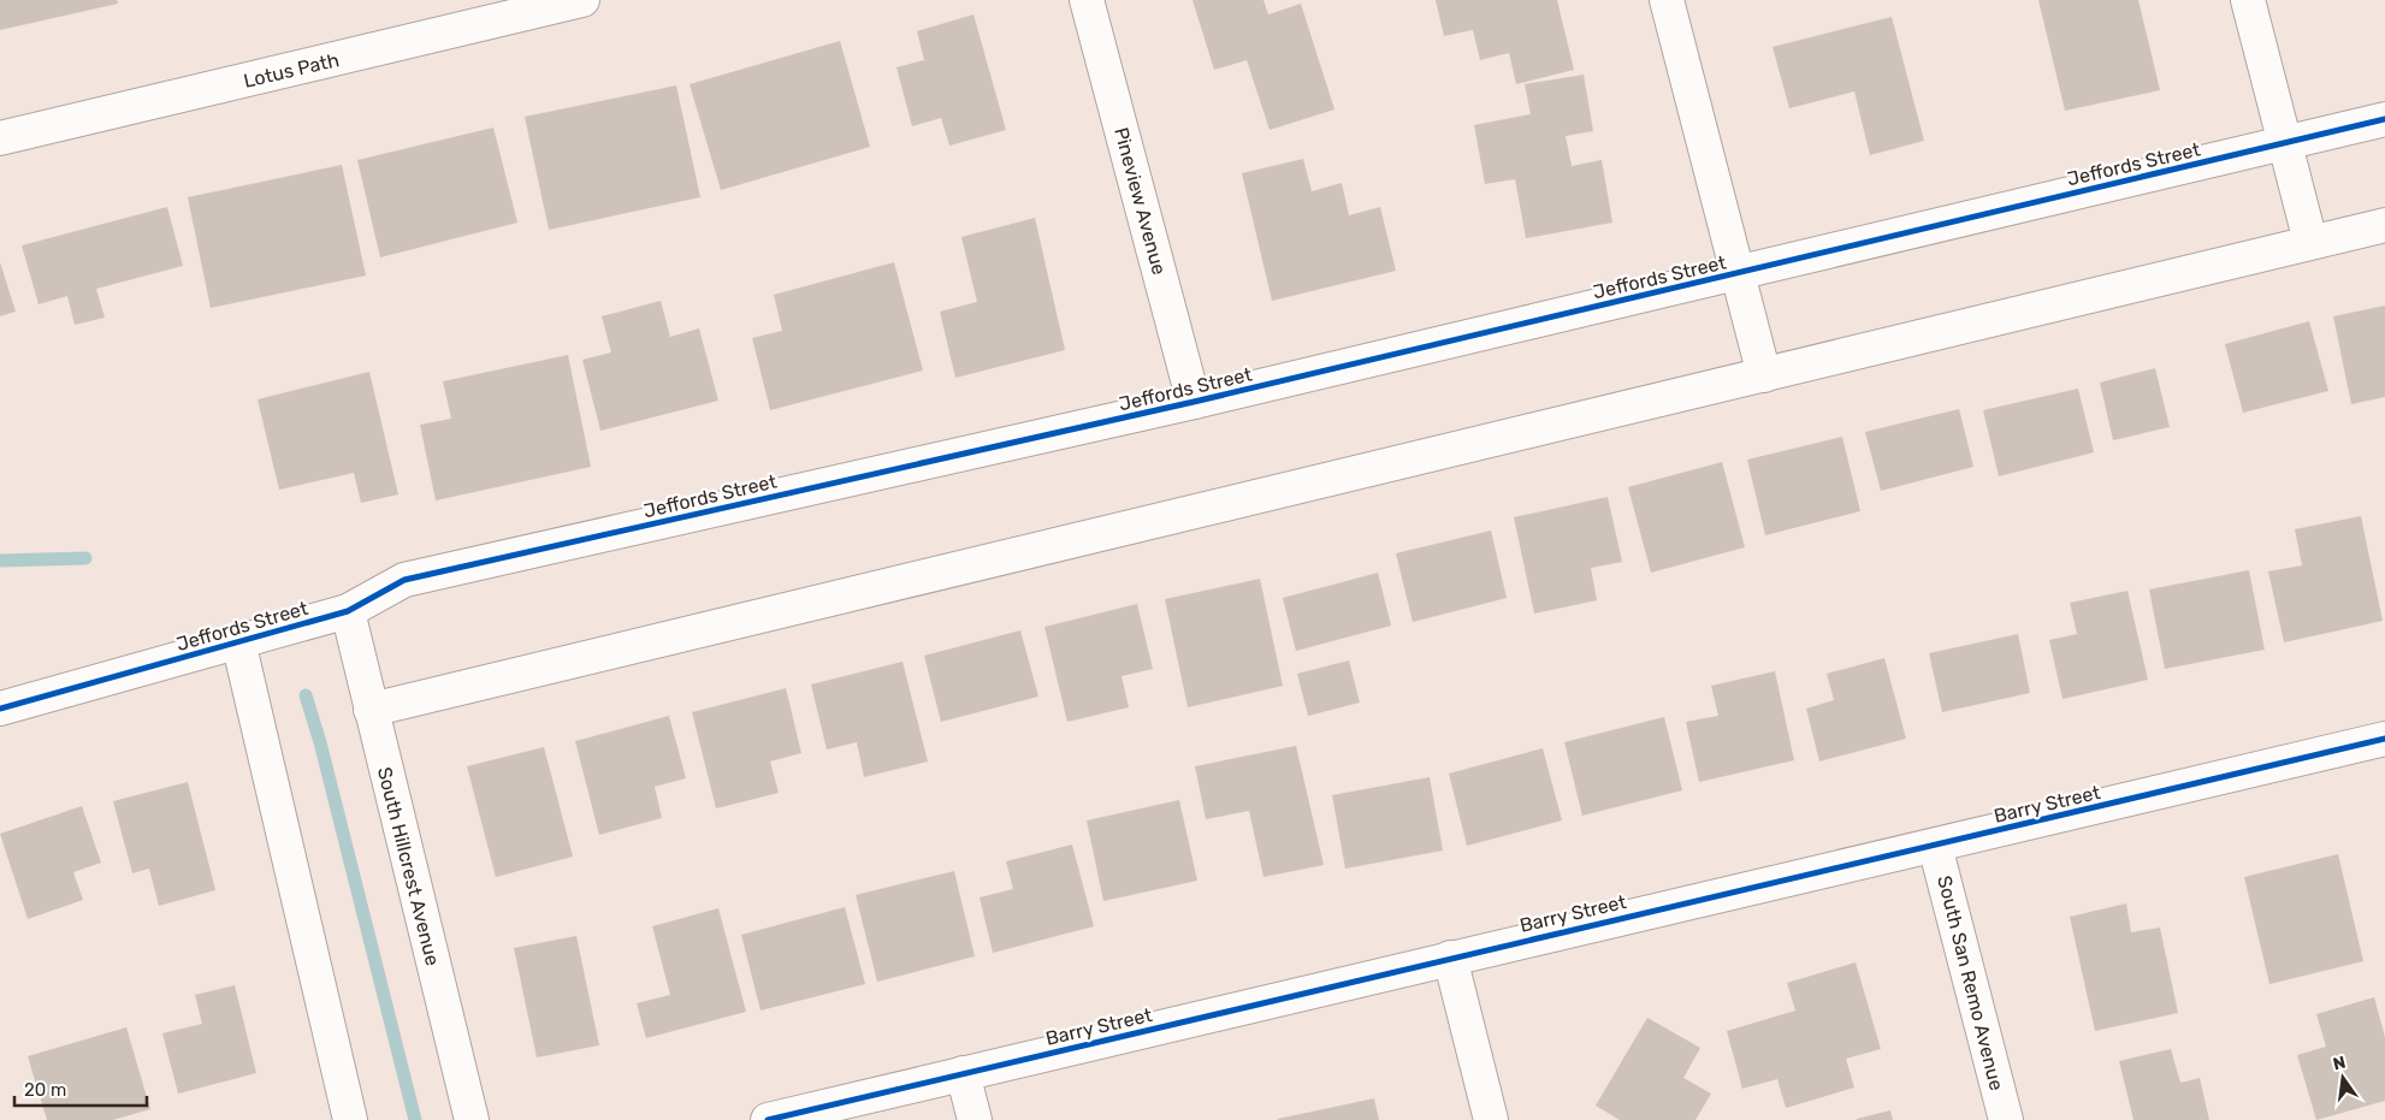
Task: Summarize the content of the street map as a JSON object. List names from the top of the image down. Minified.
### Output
{"streets":{"street":["Lotus Path","Jeffords Street","Pineview Avenue","Barry Street","South Hillcrest Avenue","South San Remo Avenue"]},"crossings":[["Jeffords Street","Pineview Avenue"],["Jeffords Street","South Hillcrest Avenue"],["Barry Street","South San Remo Avenue"]],"scale_bar":"20 m","north":"top"}
